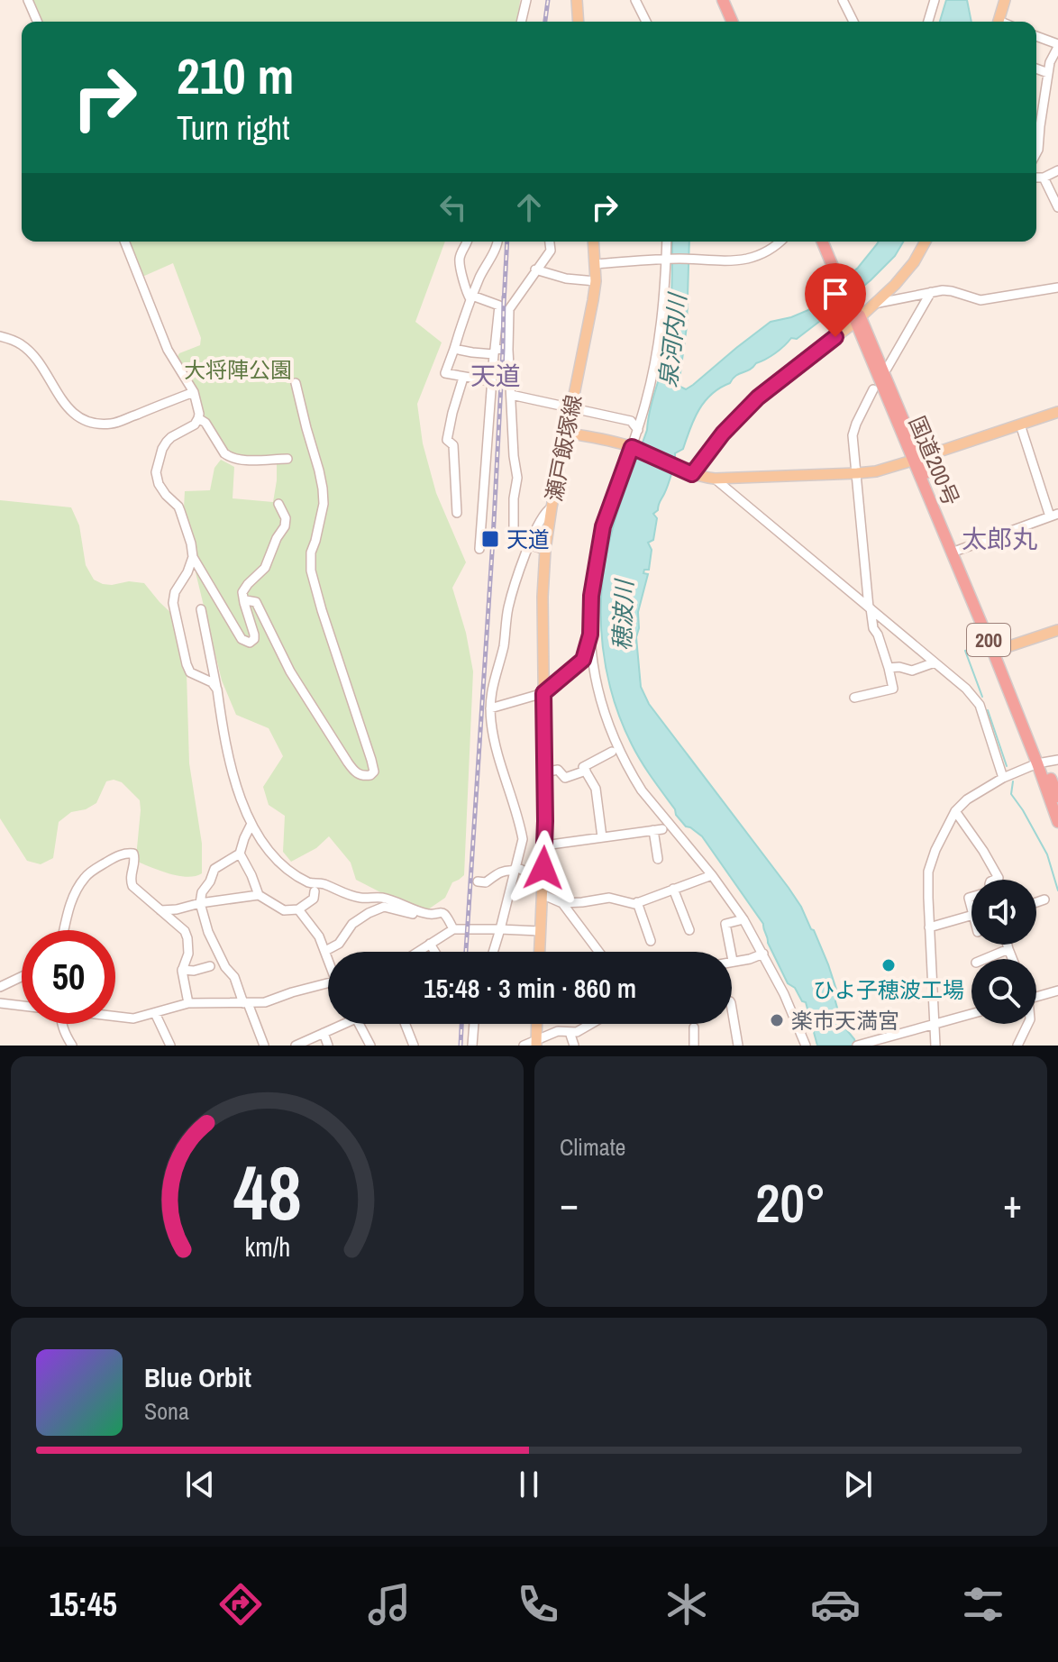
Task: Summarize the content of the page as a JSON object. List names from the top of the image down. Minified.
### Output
{"streets":{"highway":["国道200号","200"],"main road":["瀬戸飯塚線"]},"districts":["天道","太郎丸"],"water":["泉河内川","穂波川"],"parks":["大将陣公園"],"places":{"transit":["天道"],"other":["ひよ子穂波工場","楽市天満宮"]},"page":{"turn":["210 m","Turn right"],"limit":"50","trip":"15:48 · 3 min · 860 m","tile":"Climate","heat":["−","20°","+"],"song":["Blue Orbit","Sona"],"tabs":"15:45","gauge":["48","km/h"]}}
